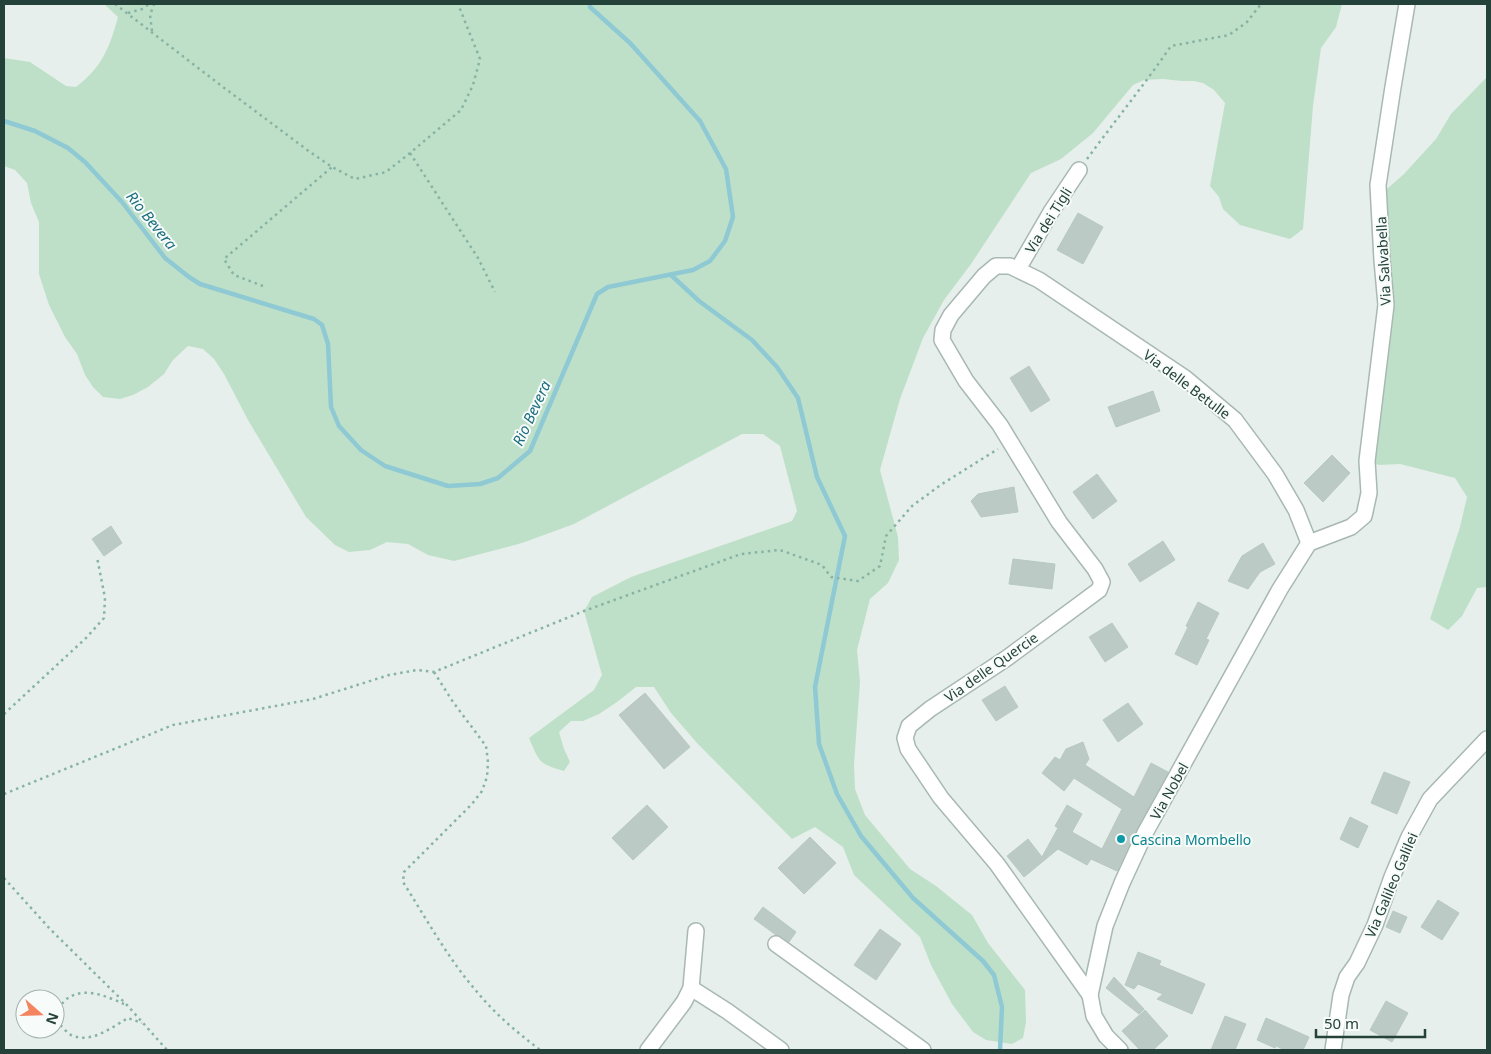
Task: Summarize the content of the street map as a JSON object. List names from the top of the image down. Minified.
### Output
{"streets":{"street":["Via dei Tigli","Via Salvabella","Via delle Betulle","Via delle Quercie","Via Nobel","Via Galileo Galilei"]},"crossings":[["Via dei Tigli","Via delle Betulle"],["Via dei Tigli","Via delle Quercie"],["Via Salvabella","Via delle Betulle"],["Via Salvabella","Via Nobel"],["Via delle Betulle","Via delle Quercie"],["Via delle Betulle","Via Nobel"],["Via delle Quercie","Via Nobel"]],"water":["Rio Bevera"],"places":["Cascina Mombello"],"scale_bar":"50 m","north":"right"}
